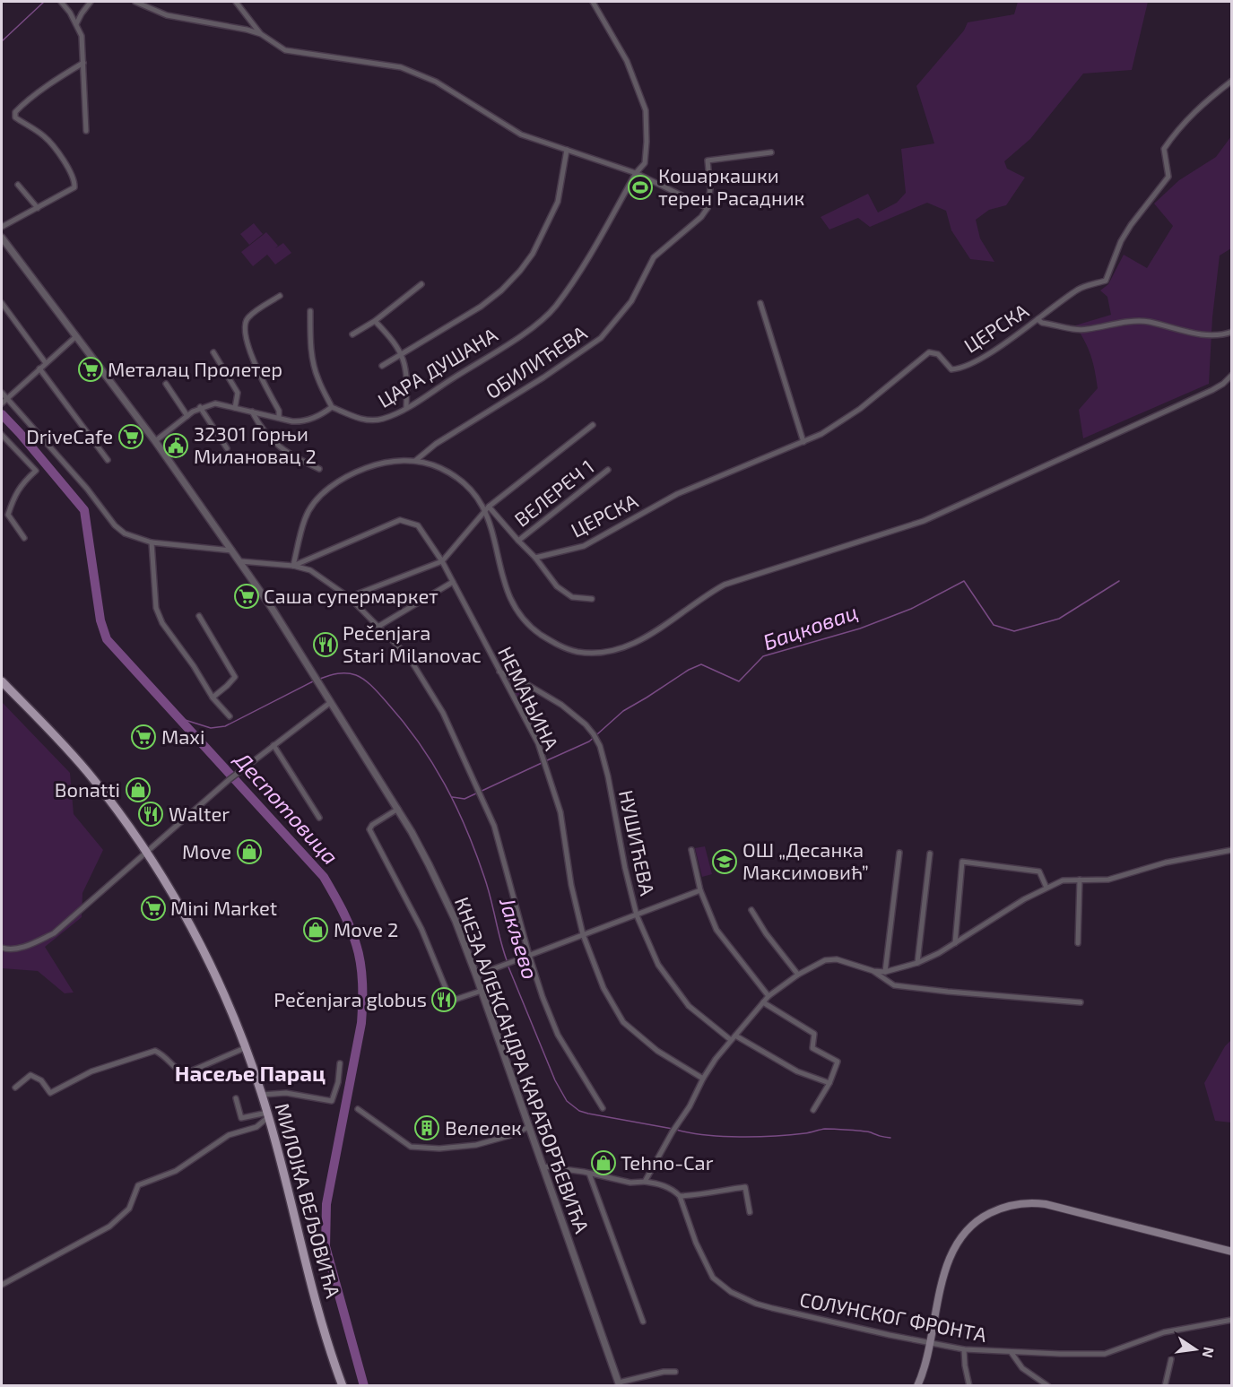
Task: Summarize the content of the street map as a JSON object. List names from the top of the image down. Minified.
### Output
{"streets":{"main road":["МИЛОЈКА ВЕЉОВИЋА"],"street":["ЦЕРСКА","ОБИЛИЋЕВА","ЦАРА ДУШАНА","ВЕЛЕРЕЧ 1","НЕМАЊИНА","НУШИЋЕВА","КНЕЗА АЛЕКСАНДРА КАРАЂОРЂЕВИЋА","СОЛУНСКОГ ФРОНТА"]},"crossings":[["НЕМАЊИНА","НУШИЋЕВА"]],"districts":["Насеље Парац"],"water":["Бацковац","Деспотовица","Јакљево"],"places":{"sports":["Кошаркашки терен Расадник"],"supermarket":["Металац Пролетер","DriveCafe","Саша супермаркет","Maxi","Mini Market"],"public building":["32301 Горњи Милановац 2"],"restaurant":["Pečenjara Stari Milanovac","Walter","Pečenjara globus"],"shop":["Bonatti","Move","Move 2","Tehno-Car"],"school or university":["ОШ „Десанка Максимовић”"],"building":["Велелек"]},"north":"right"}
